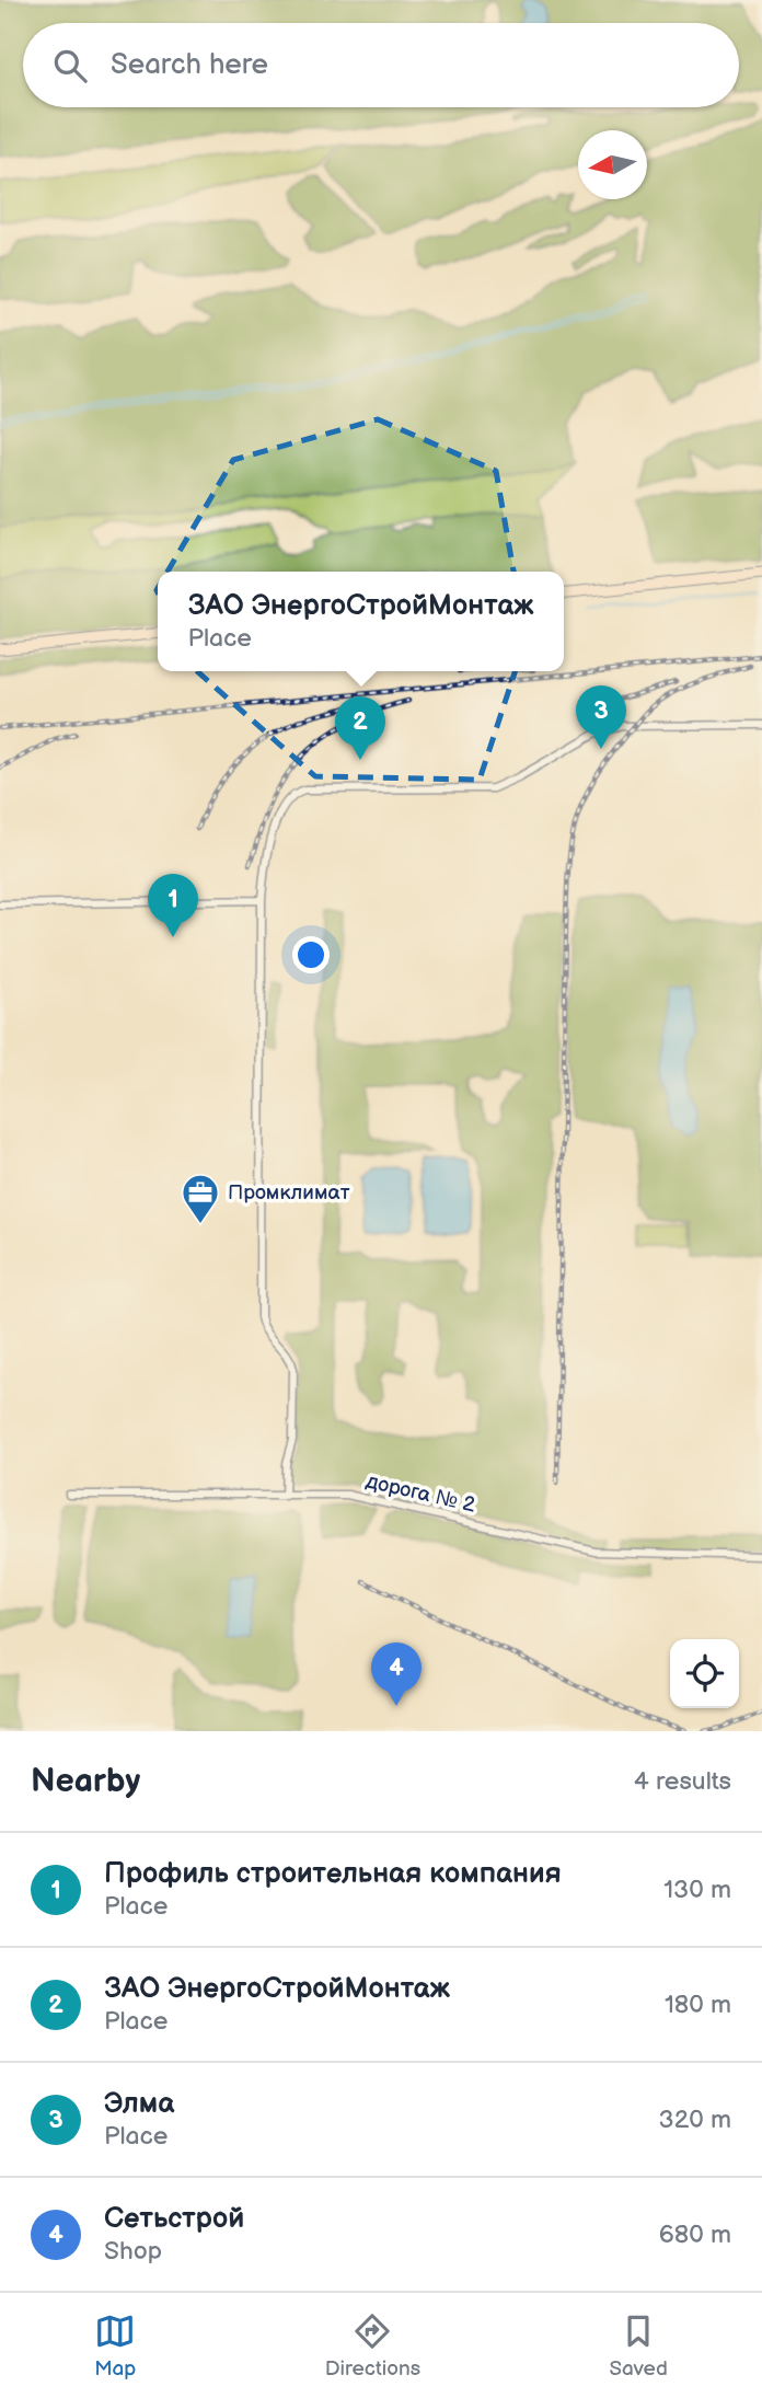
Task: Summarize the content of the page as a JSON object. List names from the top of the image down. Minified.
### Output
{"streets":{"street":["дорога № 2"]},"places":{"office":["Промклимат"]},"north":"left","page":{"search":"Search here","popup":["ЗАО ЭнергоСтройМонтаж","Place"],"pins":["3","2","1","4"],"heading":["Nearby","4 results"],"list":[{"mark":"1","name":"Профиль строительная компания","note":"Place","value":"130 m"},{"mark":"2","name":"ЗАО ЭнергоСтройМонтаж","note":"Place","value":"180 m"},{"mark":"3","name":"Элма","note":"Place","value":"320 m"},{"mark":"4","name":"Сетьстрой","note":"Shop","value":"680 m"}],"nav":["Map","Directions","Saved"]}}
